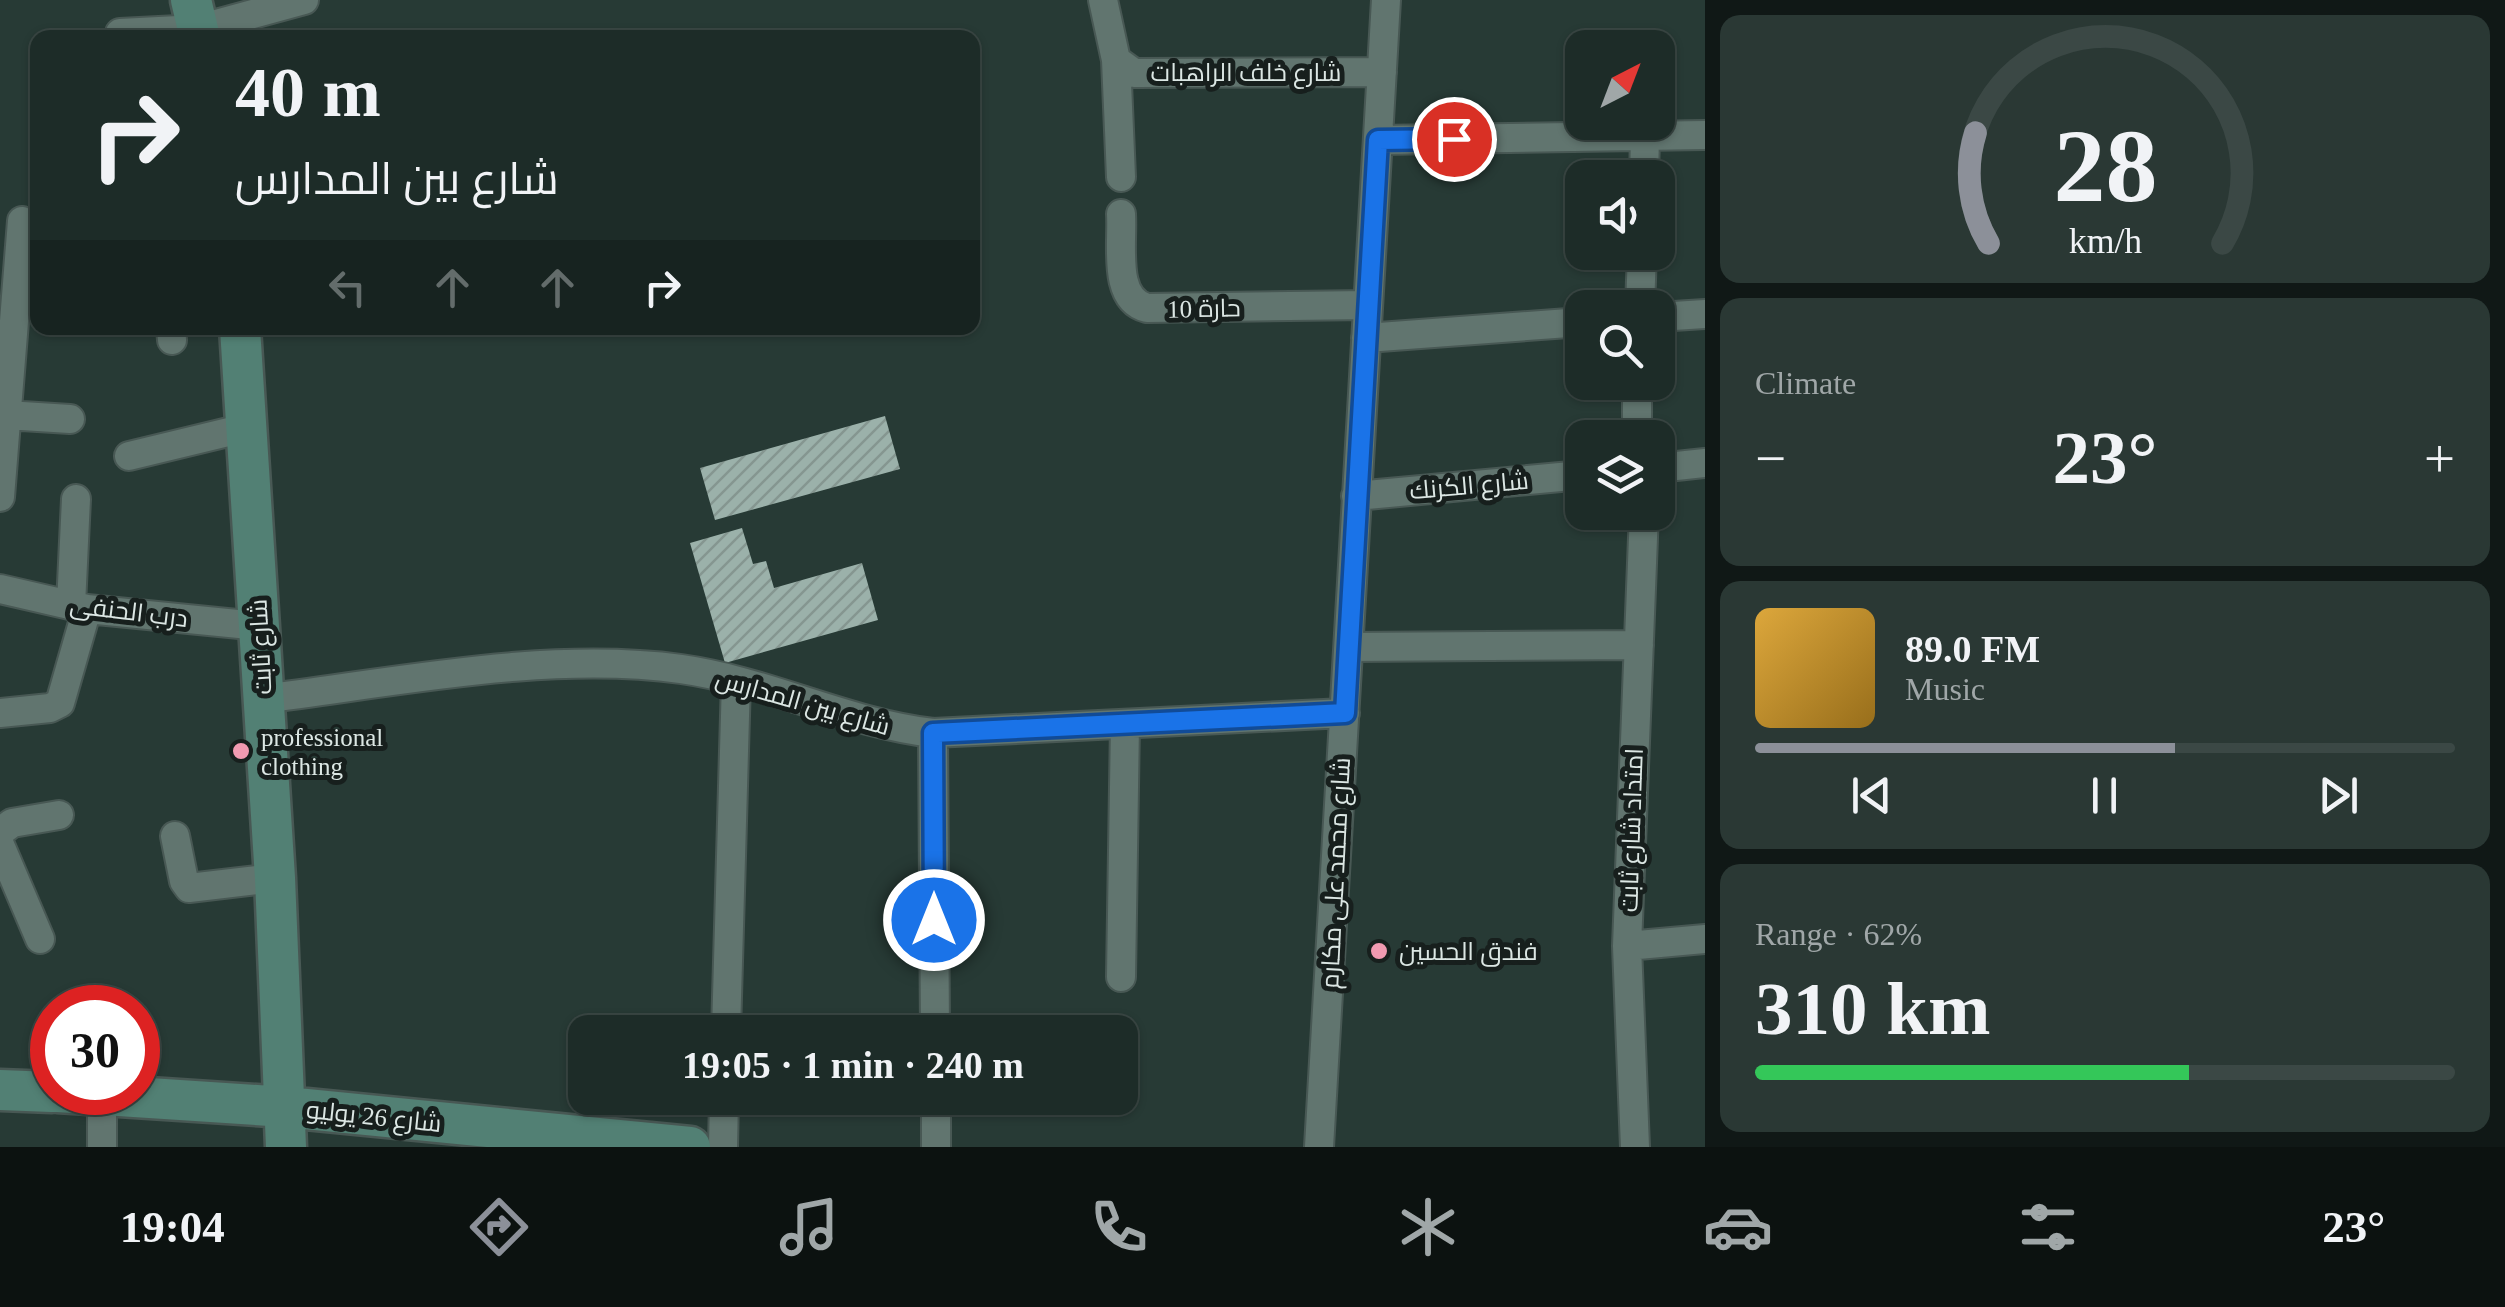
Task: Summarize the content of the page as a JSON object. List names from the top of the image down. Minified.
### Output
{"streets":{"main road":["شارع ثابت","شارع 26 يوليو"],"street":["شارع خلف الراهبات","حارة 10","شارع الكرنك","درب الحنفى","شارع بين المدارس","امتداد شارع ثابت","شارع محمد على مكارم"]},"crossings":[["شارع خلف الراهبات","شارع محمد على مكارم"],["حارة 10","شارع محمد على مكارم"],["شارع الكرنك","شارع محمد على مكارم"],["درب الحنفى","شارع ثابت"],["شارع ثابت","شارع بين المدارس"],["شارع ثابت","شارع 26 يوليو"],["شارع بين المدارس","شارع محمد على مكارم"]],"places":["professional clothing","فندق الحسين"],"north":"top right","page":{"turn":["40 m","شارع بين المدارس"],"tile":["Climate",["Range · 62%","310 km"]],"heat":["−","23°","+"],"song":["89.0 FM","Music"],"limit":"30","trip":"19:05 · 1 min · 240 m","tabs":["19:04","23°"],"gauge":["28","km/h"]}}
